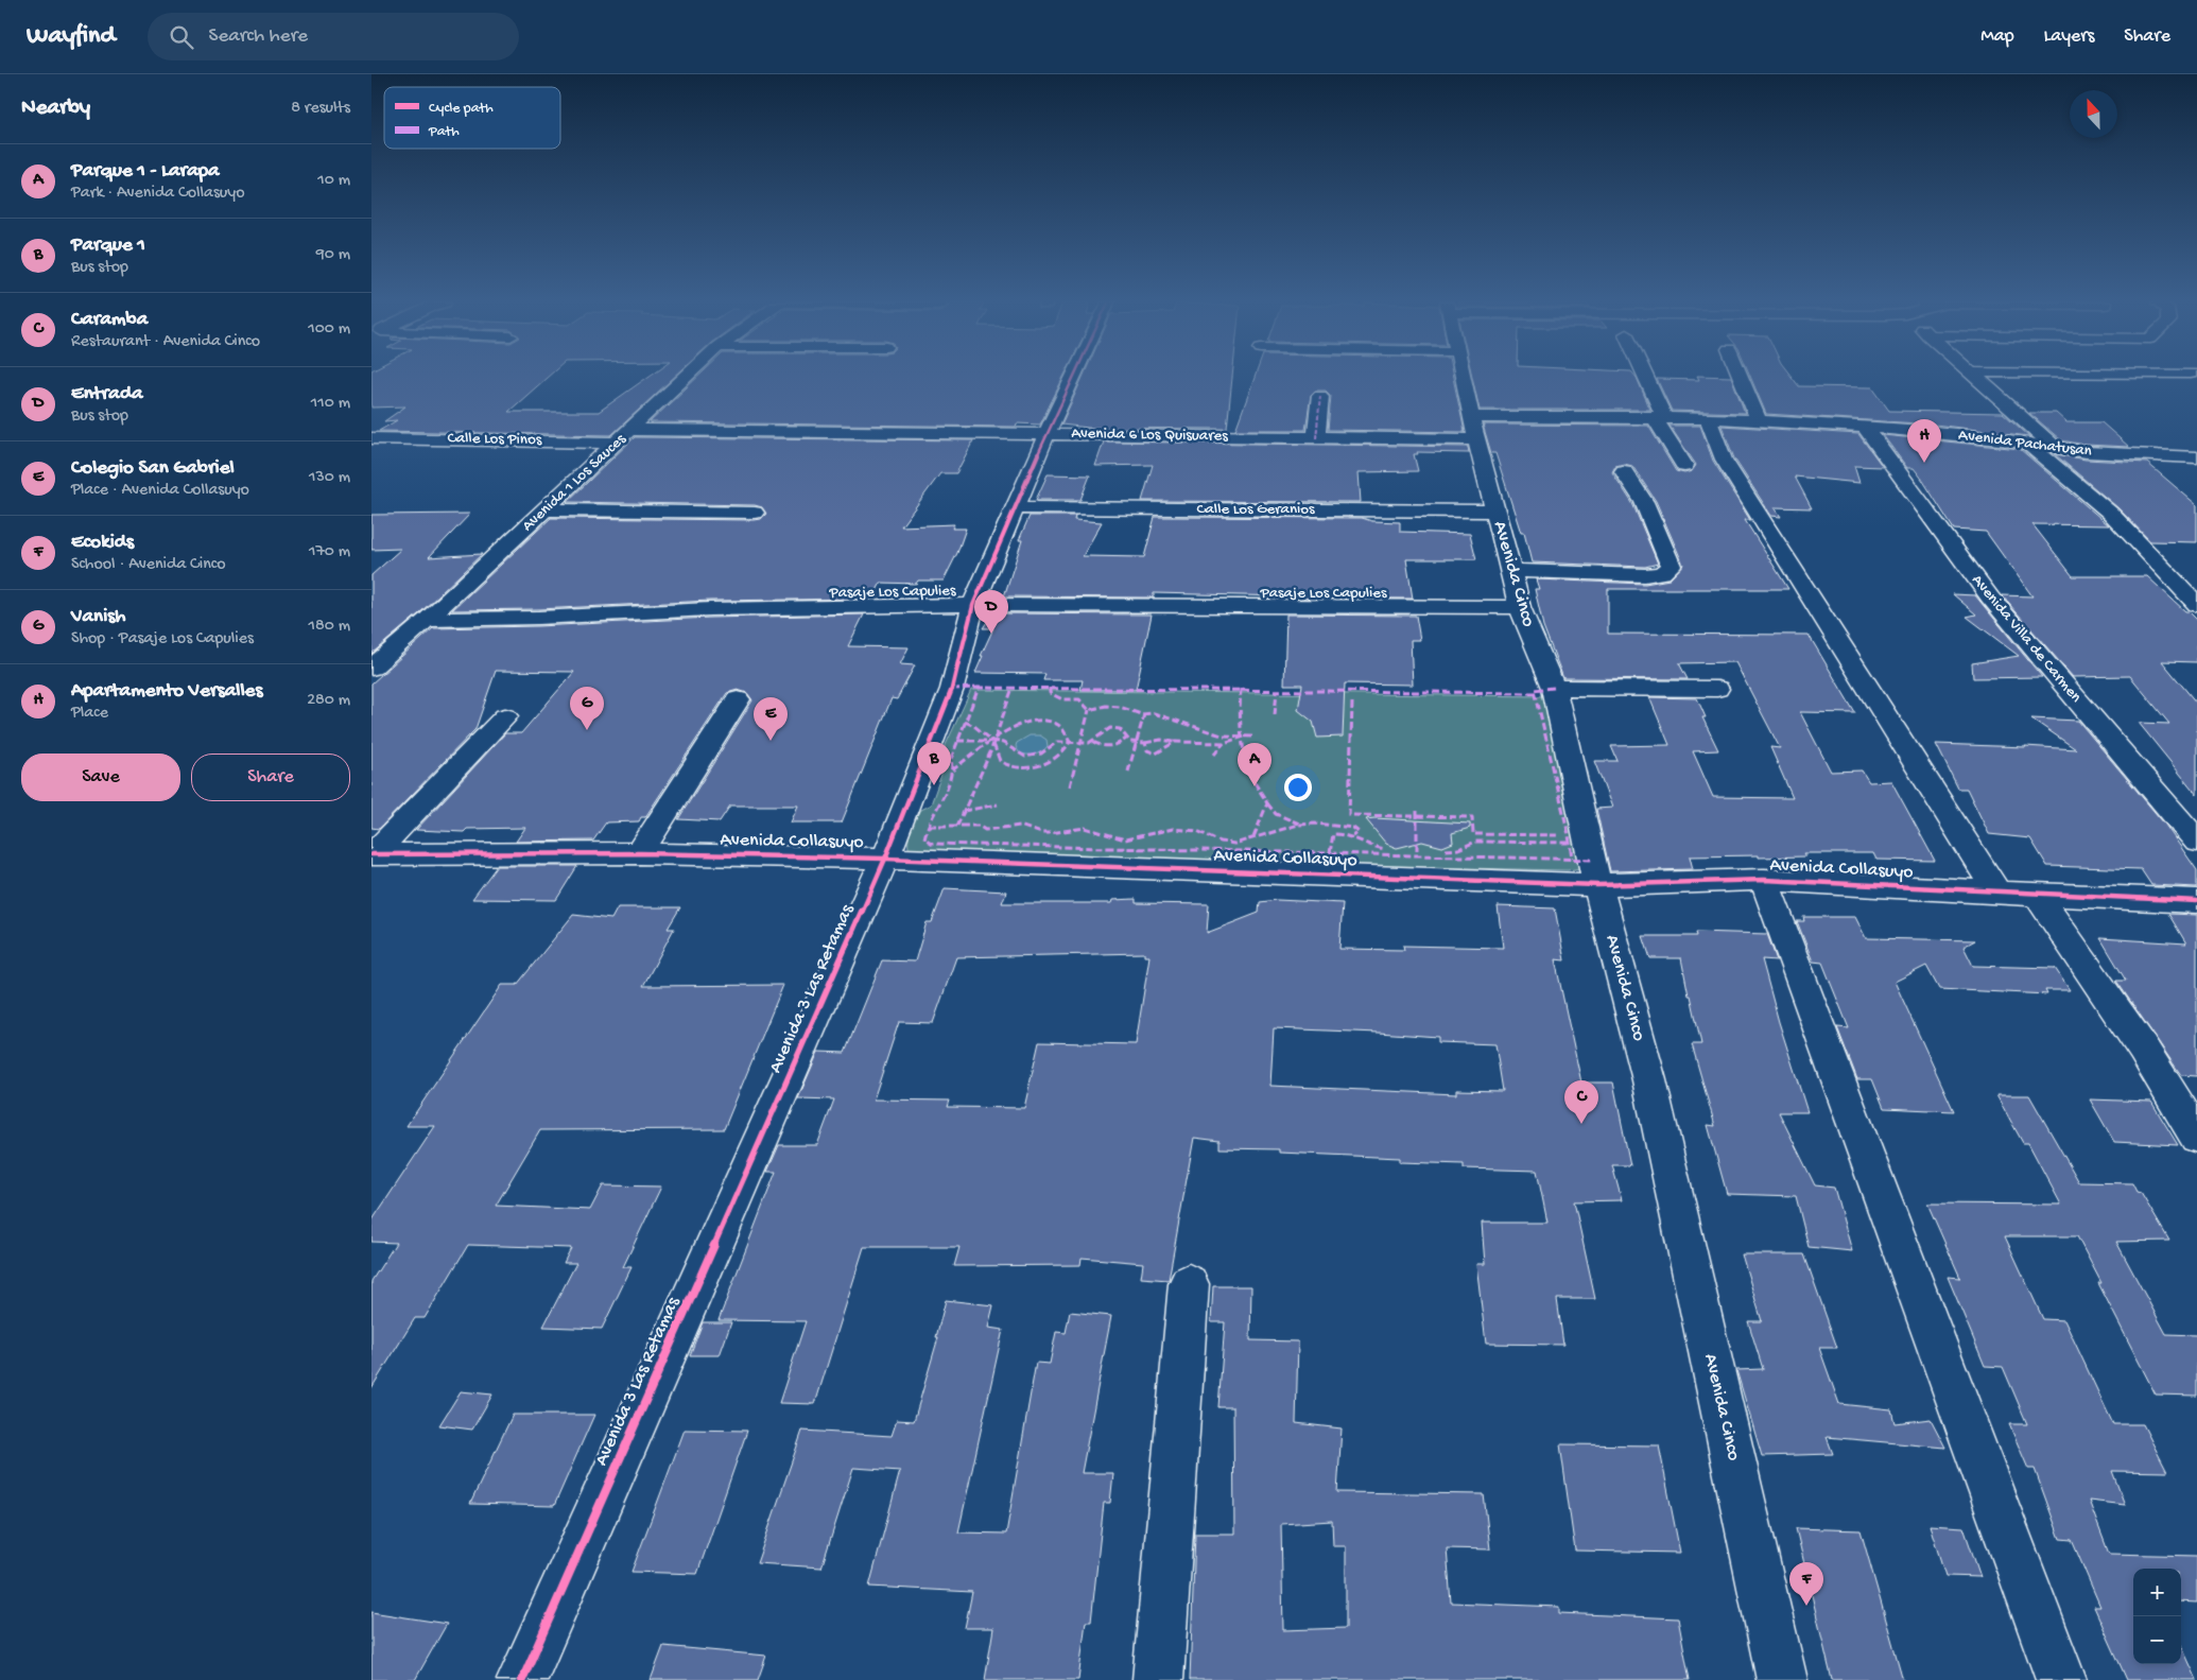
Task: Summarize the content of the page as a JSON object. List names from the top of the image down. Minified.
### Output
{"streets":{"street":["Avenida 6 Los Quisuares","Calle Los Pinos","Avenida Pachatusan","Avenida 1 Los Sauces","Calle Los Geranios","Avenida Cinco","Pasaje Los Capulies","Avenida Villa de Carmen","Avenida Collasuyo","Avenida 3 Las Retamas"]},"crossings":[["Avenida 6 Los Quisuares","Calle Los Pinos"],["Avenida 6 Los Quisuares","Avenida Pachatusan"],["Avenida 6 Los Quisuares","Avenida 1 Los Sauces"],["Avenida 6 Los Quisuares","Avenida Cinco"],["Avenida 6 Los Quisuares","Avenida 3 Las Retamas"],["Calle Los Pinos","Avenida 1 Los Sauces"],["Avenida Pachatusan","Avenida Cinco"],["Avenida Pachatusan","Avenida Villa de Carmen"],["Avenida 1 Los Sauces","Pasaje Los Capulies"],["Calle Los Geranios","Avenida Cinco"],["Calle Los Geranios","Avenida 3 Las Retamas"],["Avenida Cinco","Pasaje Los Capulies"],["Avenida Cinco","Avenida Collasuyo"],["Pasaje Los Capulies","Avenida 3 Las Retamas"],["Avenida Collasuyo","Avenida 3 Las Retamas"]],"legend":["Cycle path","Path"],"north":"top","page":{"header":"Wayfind","search":"Search here","nav":["Map","Layers","Share"],"heading":["Nearby","8 results"],"list":[{"mark":"A","name":"Parque 1 - Larapa","note":"Park · Avenida Collasuyo","value":"10 m"},{"mark":"B","name":"Parque 1","note":"Bus stop","value":"90 m"},{"mark":"C","name":"Caramba","note":"Restaurant · Avenida Cinco","value":"100 m"},{"mark":"D","name":"Entrada","note":"Bus stop","value":"110 m"},{"mark":"E","name":"Colegio San Gabriel","note":"Place · Avenida Collasuyo","value":"130 m"},{"mark":"F","name":"Ecokids","note":"School · Avenida Cinco","value":"170 m"},{"mark":"G","name":"Vanish","note":"Shop · Pasaje Los Capulies","value":"180 m"},{"mark":"H","name":"Apartamento Versalles","note":"Place","value":"280 m"}],"pins":["H","D","G","E","B","A","C","F"],"buttons":["Save","Share"],"map_buttons":["+","−"]}}
